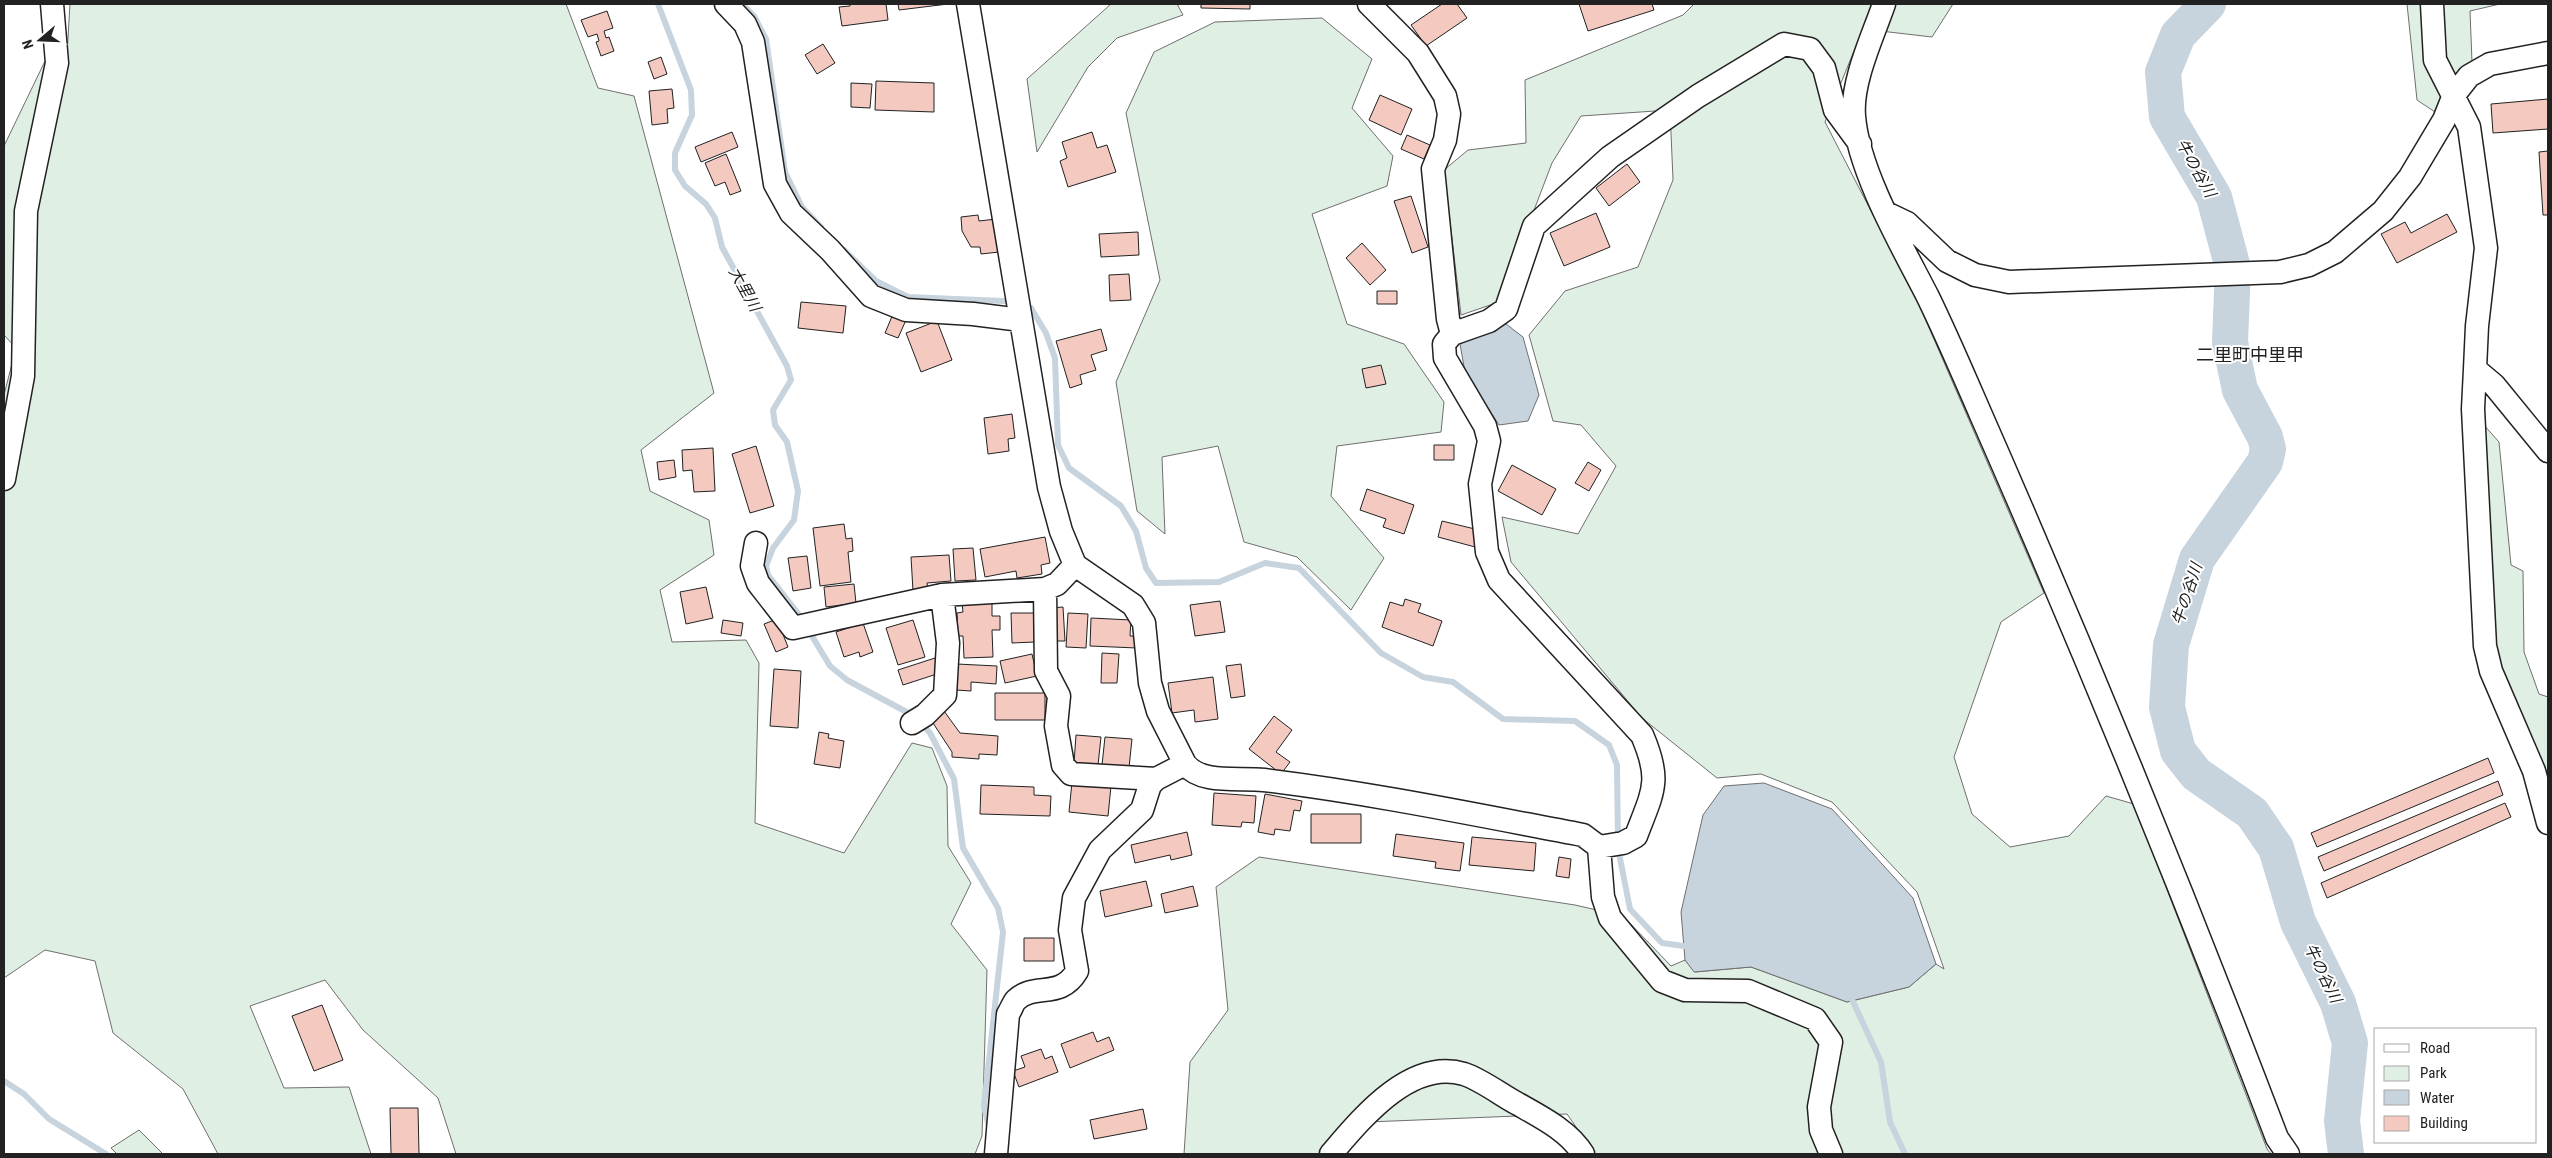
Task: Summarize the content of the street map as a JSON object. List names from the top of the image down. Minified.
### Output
{"districts":["二里町中里甲"],"water":["牛の谷川","大里川"],"legend":["Road","Park","Water","Building"],"north":"left"}
